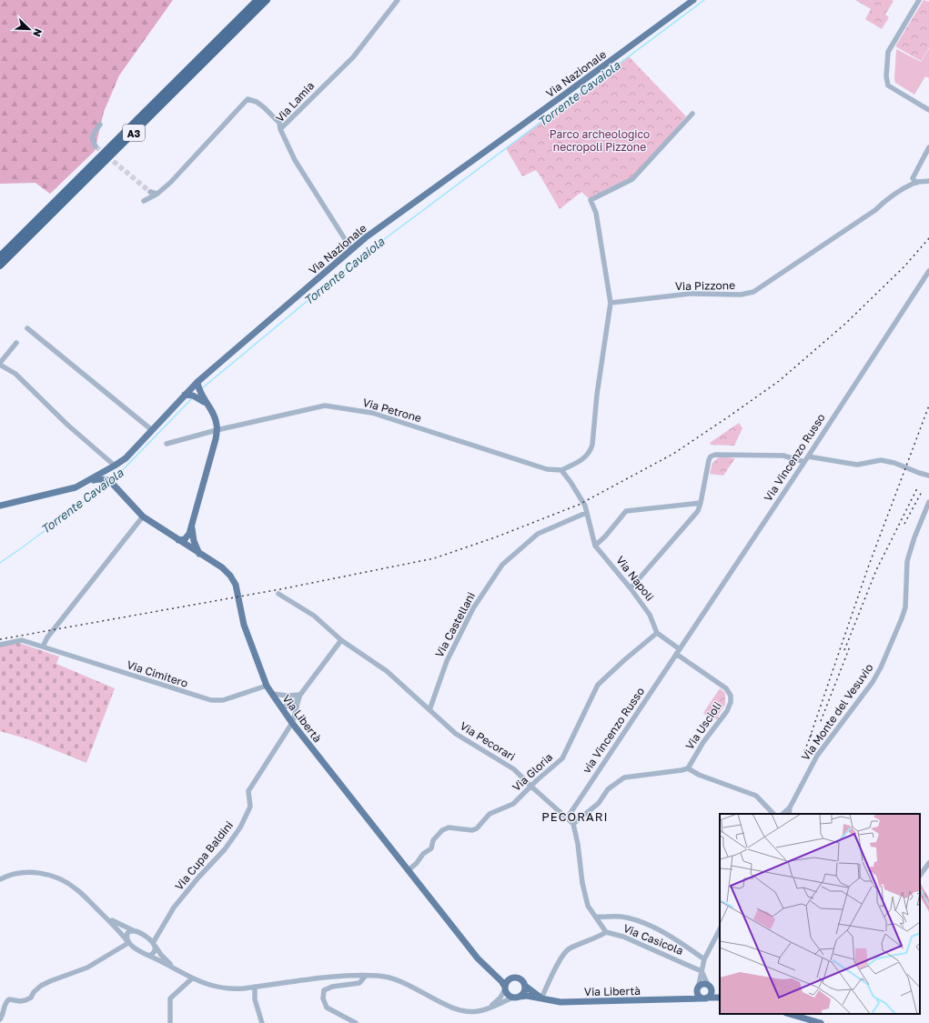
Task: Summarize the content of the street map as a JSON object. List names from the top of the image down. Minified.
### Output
{"streets":{"highway":["A3"],"main road":["Via Nazionale","Via Libertà"],"street":["Via Lamia","Via Pizzone","Via Petrone","Via Vincenzo Russo","Via Napoli","Via Castellani","Via Cimitero","Via Monte del Vesuvio","Via Uscioli","via Vincenzo Russo","Via Pecorari","Via Gloria","Via Cupa Baldini","Via Casicola"]},"crossings":[["Via Nazionale","Via Lamia"],["Via Vincenzo Russo","Via Uscioli"],["Via Vincenzo Russo","via Vincenzo Russo"],["Via Napoli","Via Castellani"],["Via Napoli","Via Gloria"],["Via Castellani","Via Pecorari"],["Via Cimitero","Via Libertà"],["Via Libertà","Via Gloria"],["Via Libertà","Via Cupa Baldini"],["Via Libertà","Via Casicola"],["Via Uscioli","via Vincenzo Russo"],["via Vincenzo Russo","Via Pecorari"],["Via Pecorari","Via Gloria"]],"districts":["PECORARI"],"water":["Torrente Cavaiola"],"parks":["Parco archeologico necropoli Pizzone"],"north":"bottom right"}
